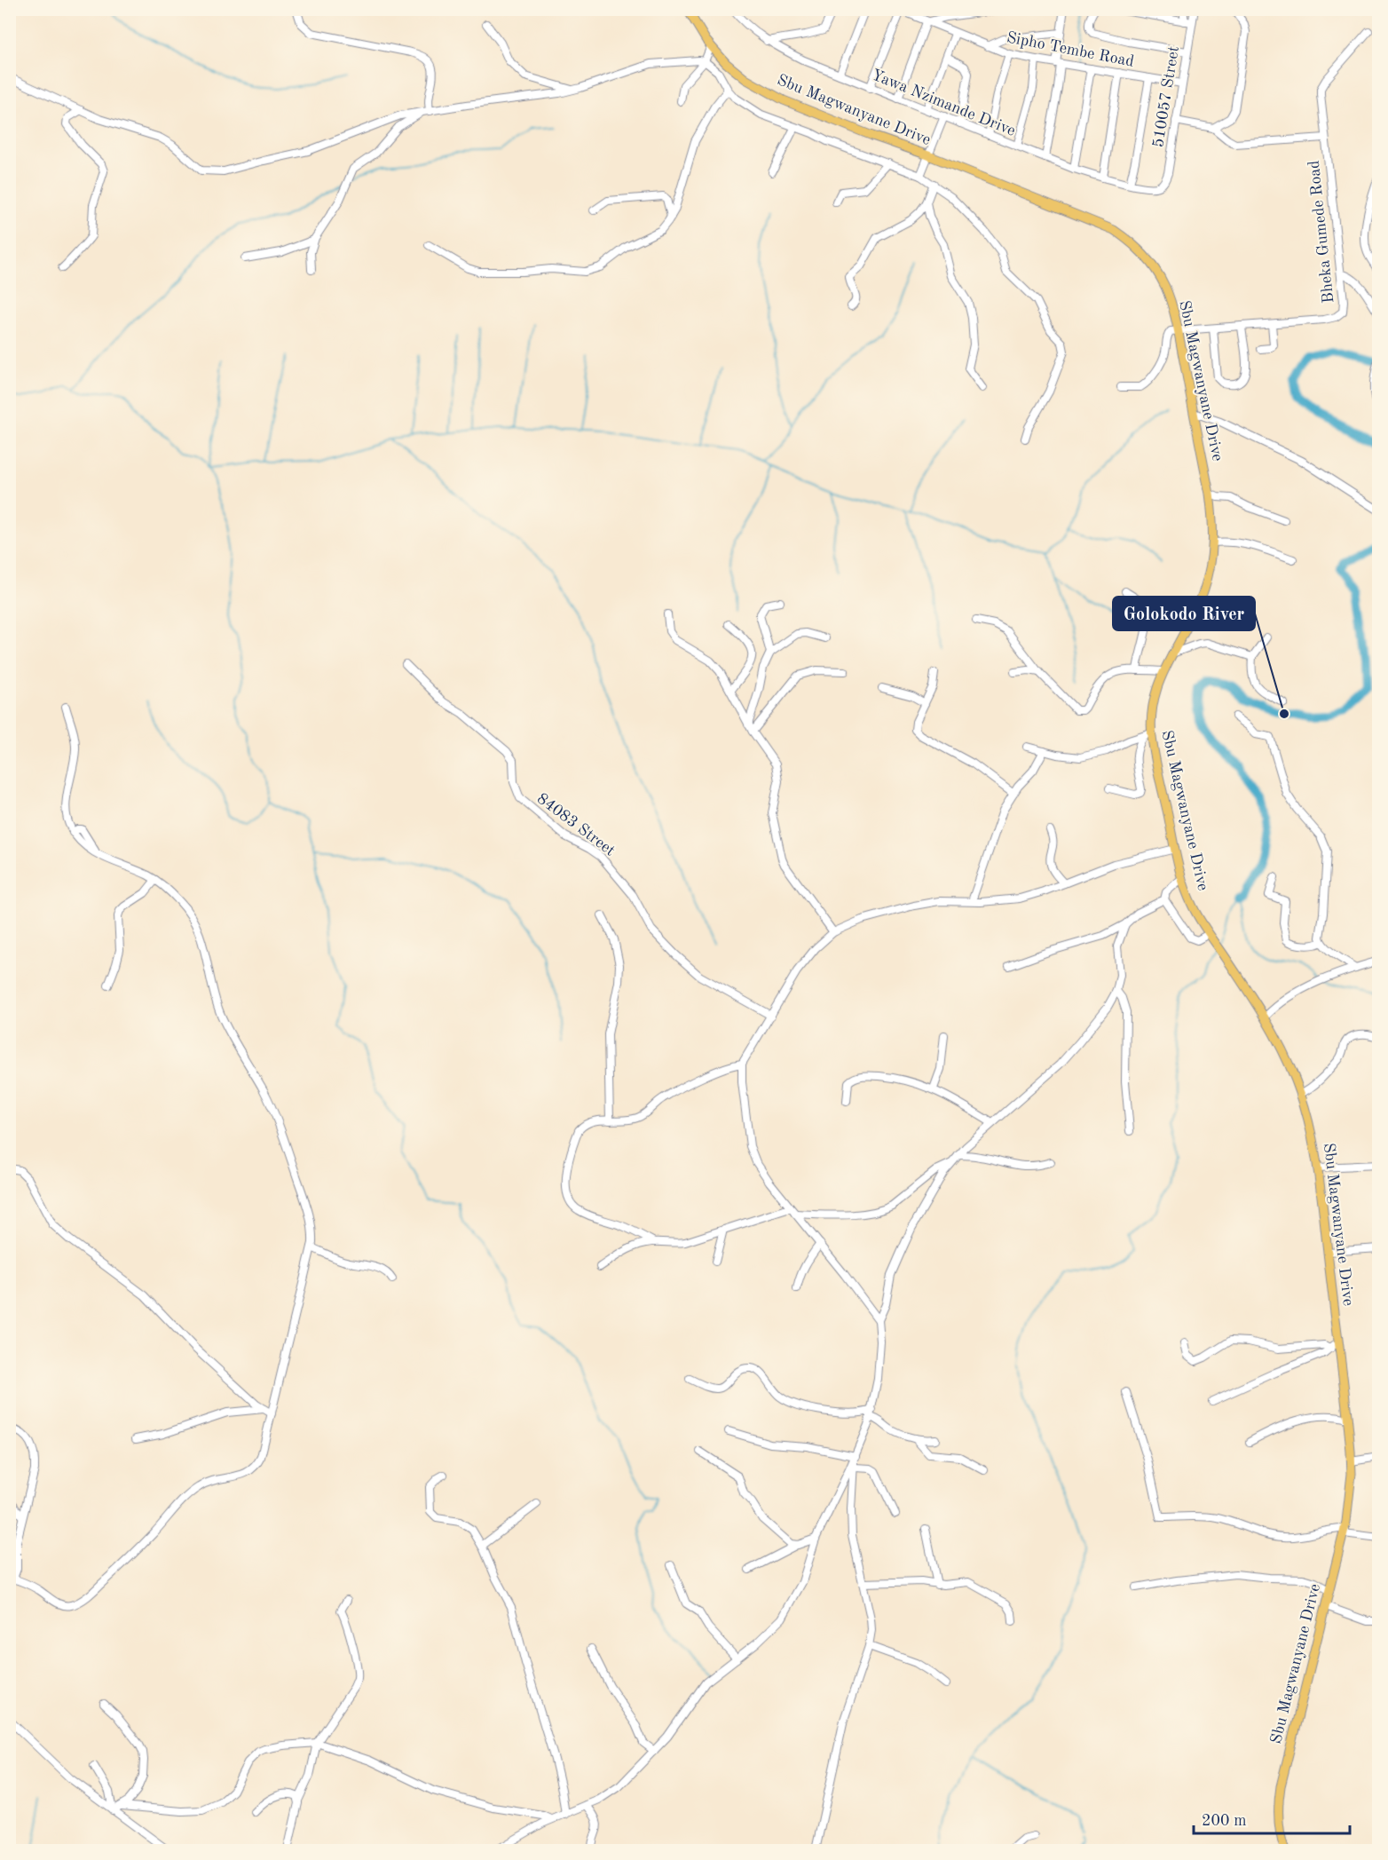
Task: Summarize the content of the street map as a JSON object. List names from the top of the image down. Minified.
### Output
{"streets":{"main road":["Sbu Magwanyane Drive"],"street":["Sipho Tembe Road","510057 Street","Yawa Nzimande Drive","Bheka Gumede Road","84083 Street"]},"crossings":[["Sipho Tembe Road","510057 Street"],["510057 Street","Yawa Nzimande Drive"],["Sbu Magwanyane Drive","Bheka Gumede Road"]],"places":["Golokodo River"],"scale_bar":"200 m"}
